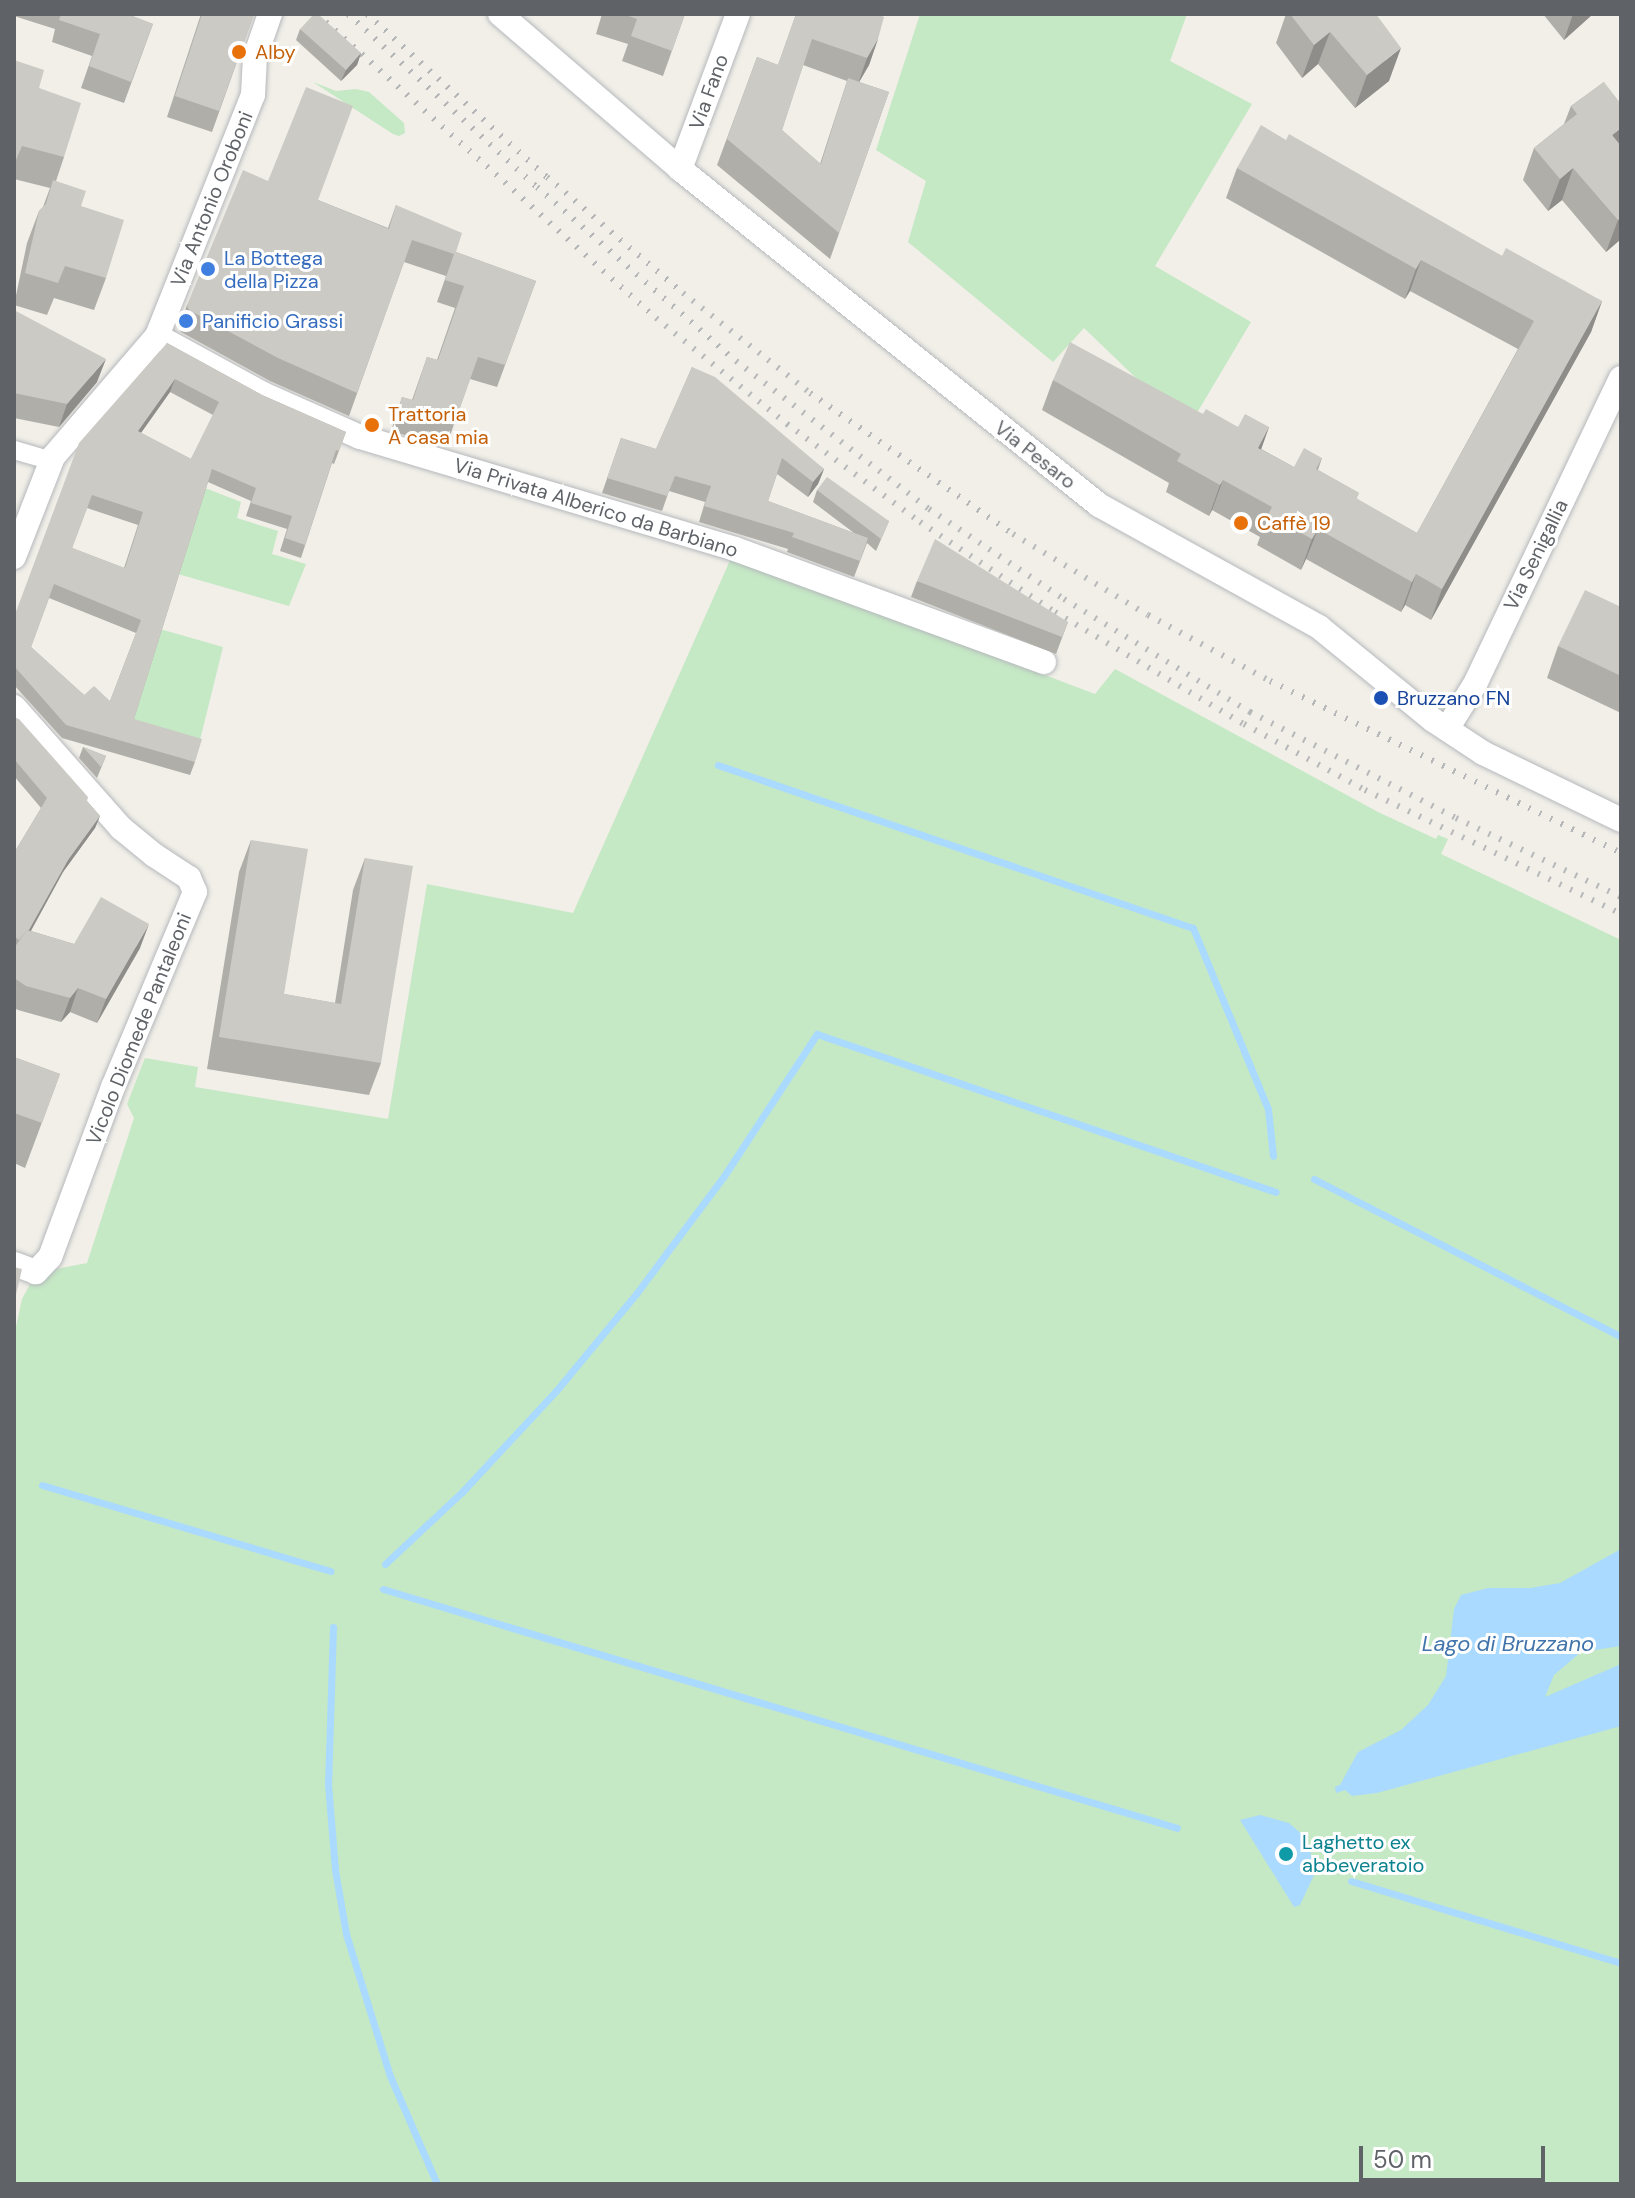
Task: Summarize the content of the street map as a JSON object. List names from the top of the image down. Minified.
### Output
{"streets":{"street":["Via Fano","Via Antonio Oroboni","Via Pesaro","Via Privata Alberico da Barbiano","Via Senigallia","Vicolo Diomede Pantaleoni"]},"crossings":[["Via Fano","Via Pesaro"],["Via Antonio Oroboni","Via Privata Alberico da Barbiano"],["Via Pesaro","Via Senigallia"]],"water":["Lago di Bruzzano"],"places":["Alby","La Bottega della Pizza","Panificio Grassi","Trattoria A casa mia","Caffè 19","Bruzzano FN","Laghetto ex abbeveratoio"],"scale_bar":"50 m"}
